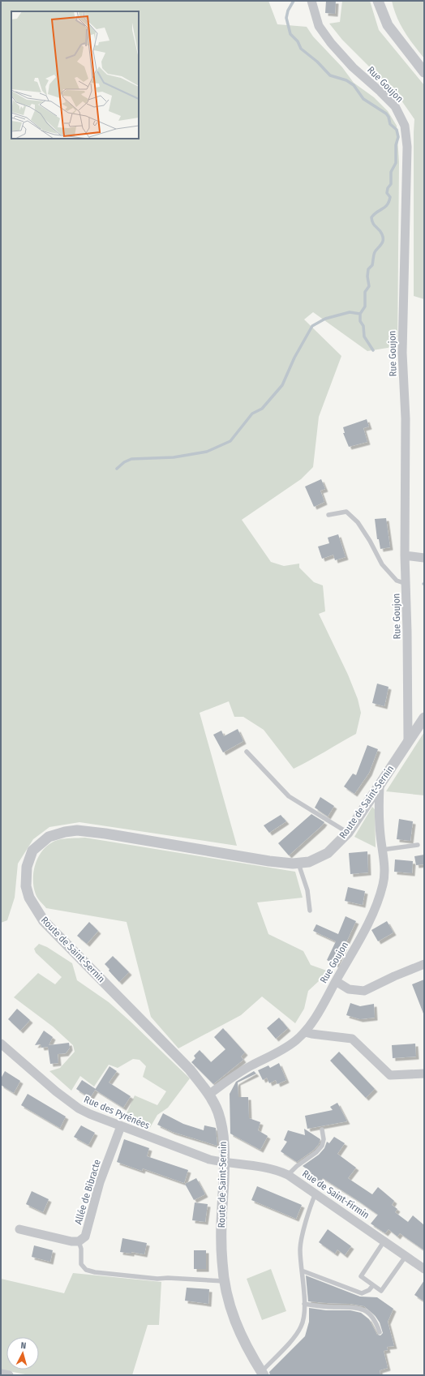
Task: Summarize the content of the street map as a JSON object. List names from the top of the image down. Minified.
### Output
{"streets":{"street":["Rue Goujon","Route de Saint-Sernin","Rue des Pyrénées","Allée de Bibracte","Rue de Saint-Firmin"]},"crossings":[["Rue Goujon","Route de Saint-Sernin"],["Route de Saint-Sernin","Rue des Pyrénées"],["Route de Saint-Sernin","Rue de Saint-Firmin"],["Rue des Pyrénées","Allée de Bibracte"],["Rue des Pyrénées","Rue de Saint-Firmin"]],"north":"top"}
